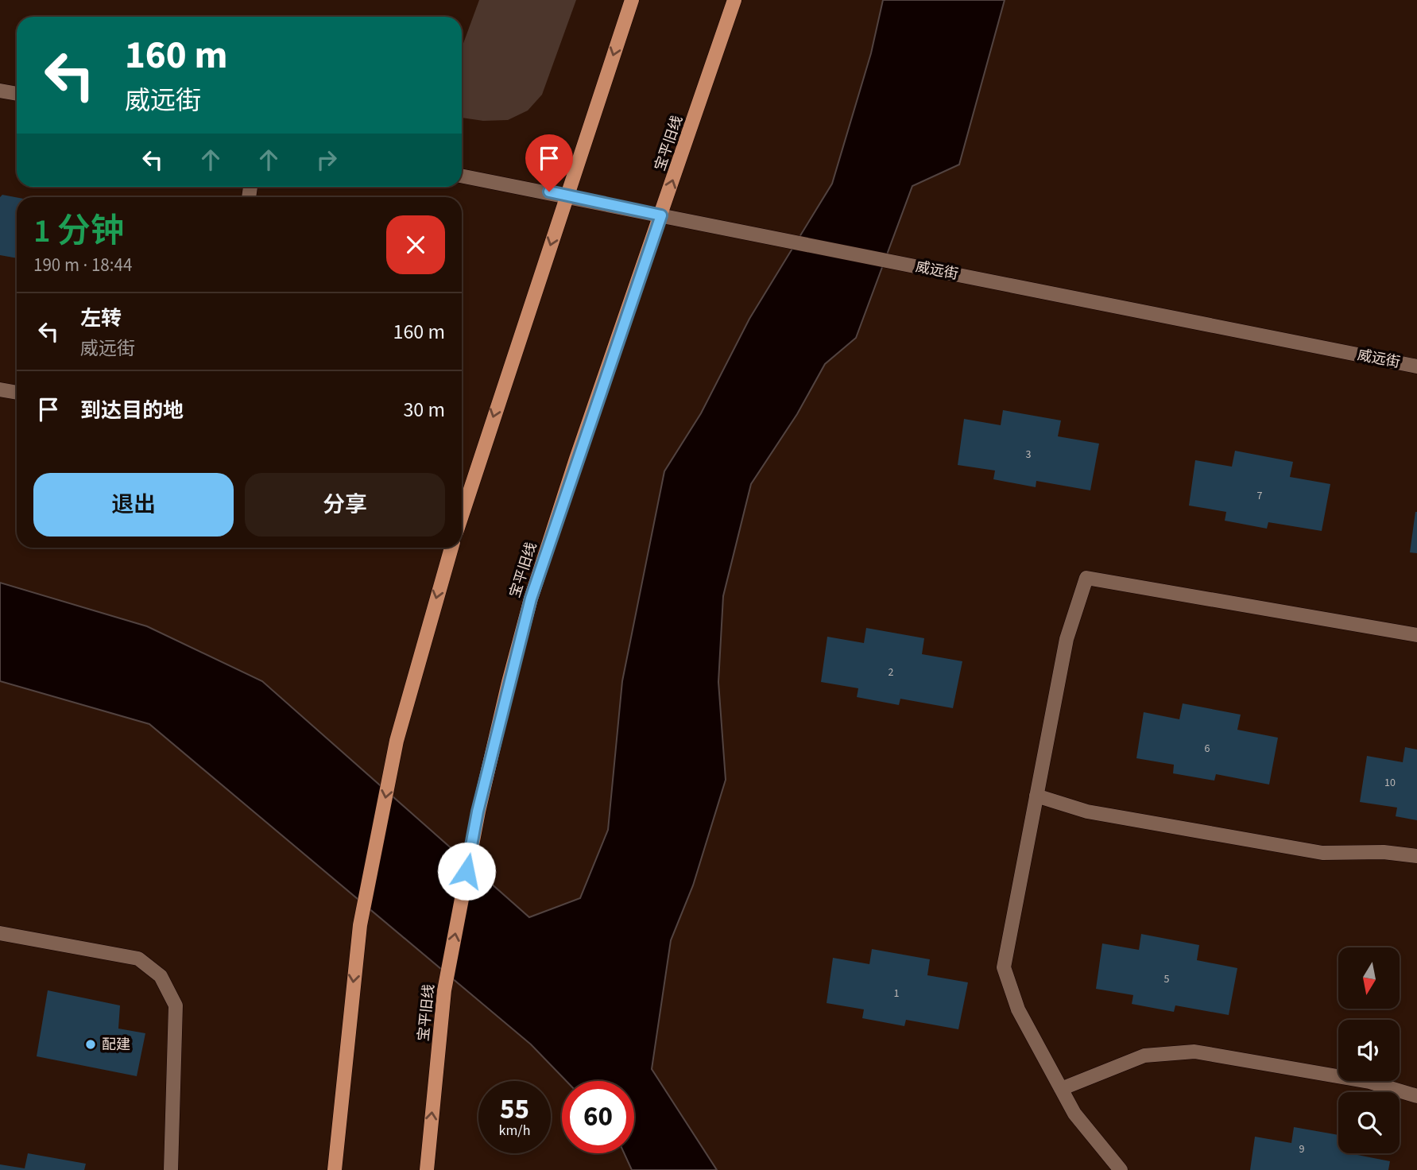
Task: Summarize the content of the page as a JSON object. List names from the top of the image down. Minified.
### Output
{"streets":{"main road":["宝平旧线"],"street":["威远街"]},"crossings":[["宝平旧线","威远街"]],"places":["配建"],"house_numbers":["3","7","2","6","10","5","1","9"],"north":"bottom","page":{"turn":["160 m","威远街"],"heading":["1 分钟","190 m · 18:44"],"list":[{"name":"左转","note":"威远街","value":"160 m"},{"name":"到达目的地","value":"30 m"}],"buttons":["退出","分享"],"speed":"55 km/h","limit":"60"}}
